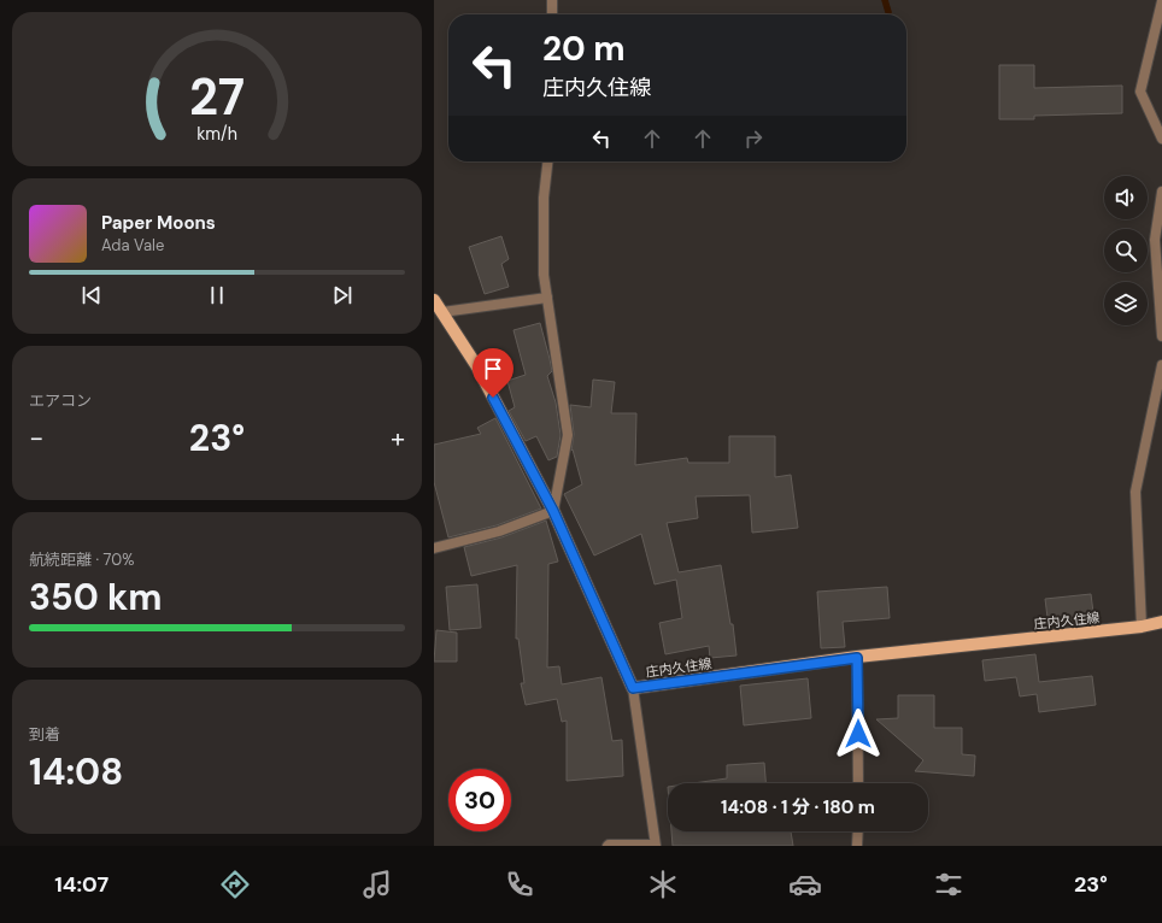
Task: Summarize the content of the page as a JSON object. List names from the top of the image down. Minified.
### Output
{"streets":{"main road":["庄内久住線"]},"page":{"turn":["20 m","庄内久住線"],"song":["Paper Moons","Ada Vale"],"tile":["エアコン",["航続距離 · 70%","350 km"],["到着","14:08"]],"heat":["−","23°","+"],"limit":"30","trip":"14:08 · 1 分 · 180 m","tabs":["14:07","23°"],"gauge":["27","km/h"]}}
